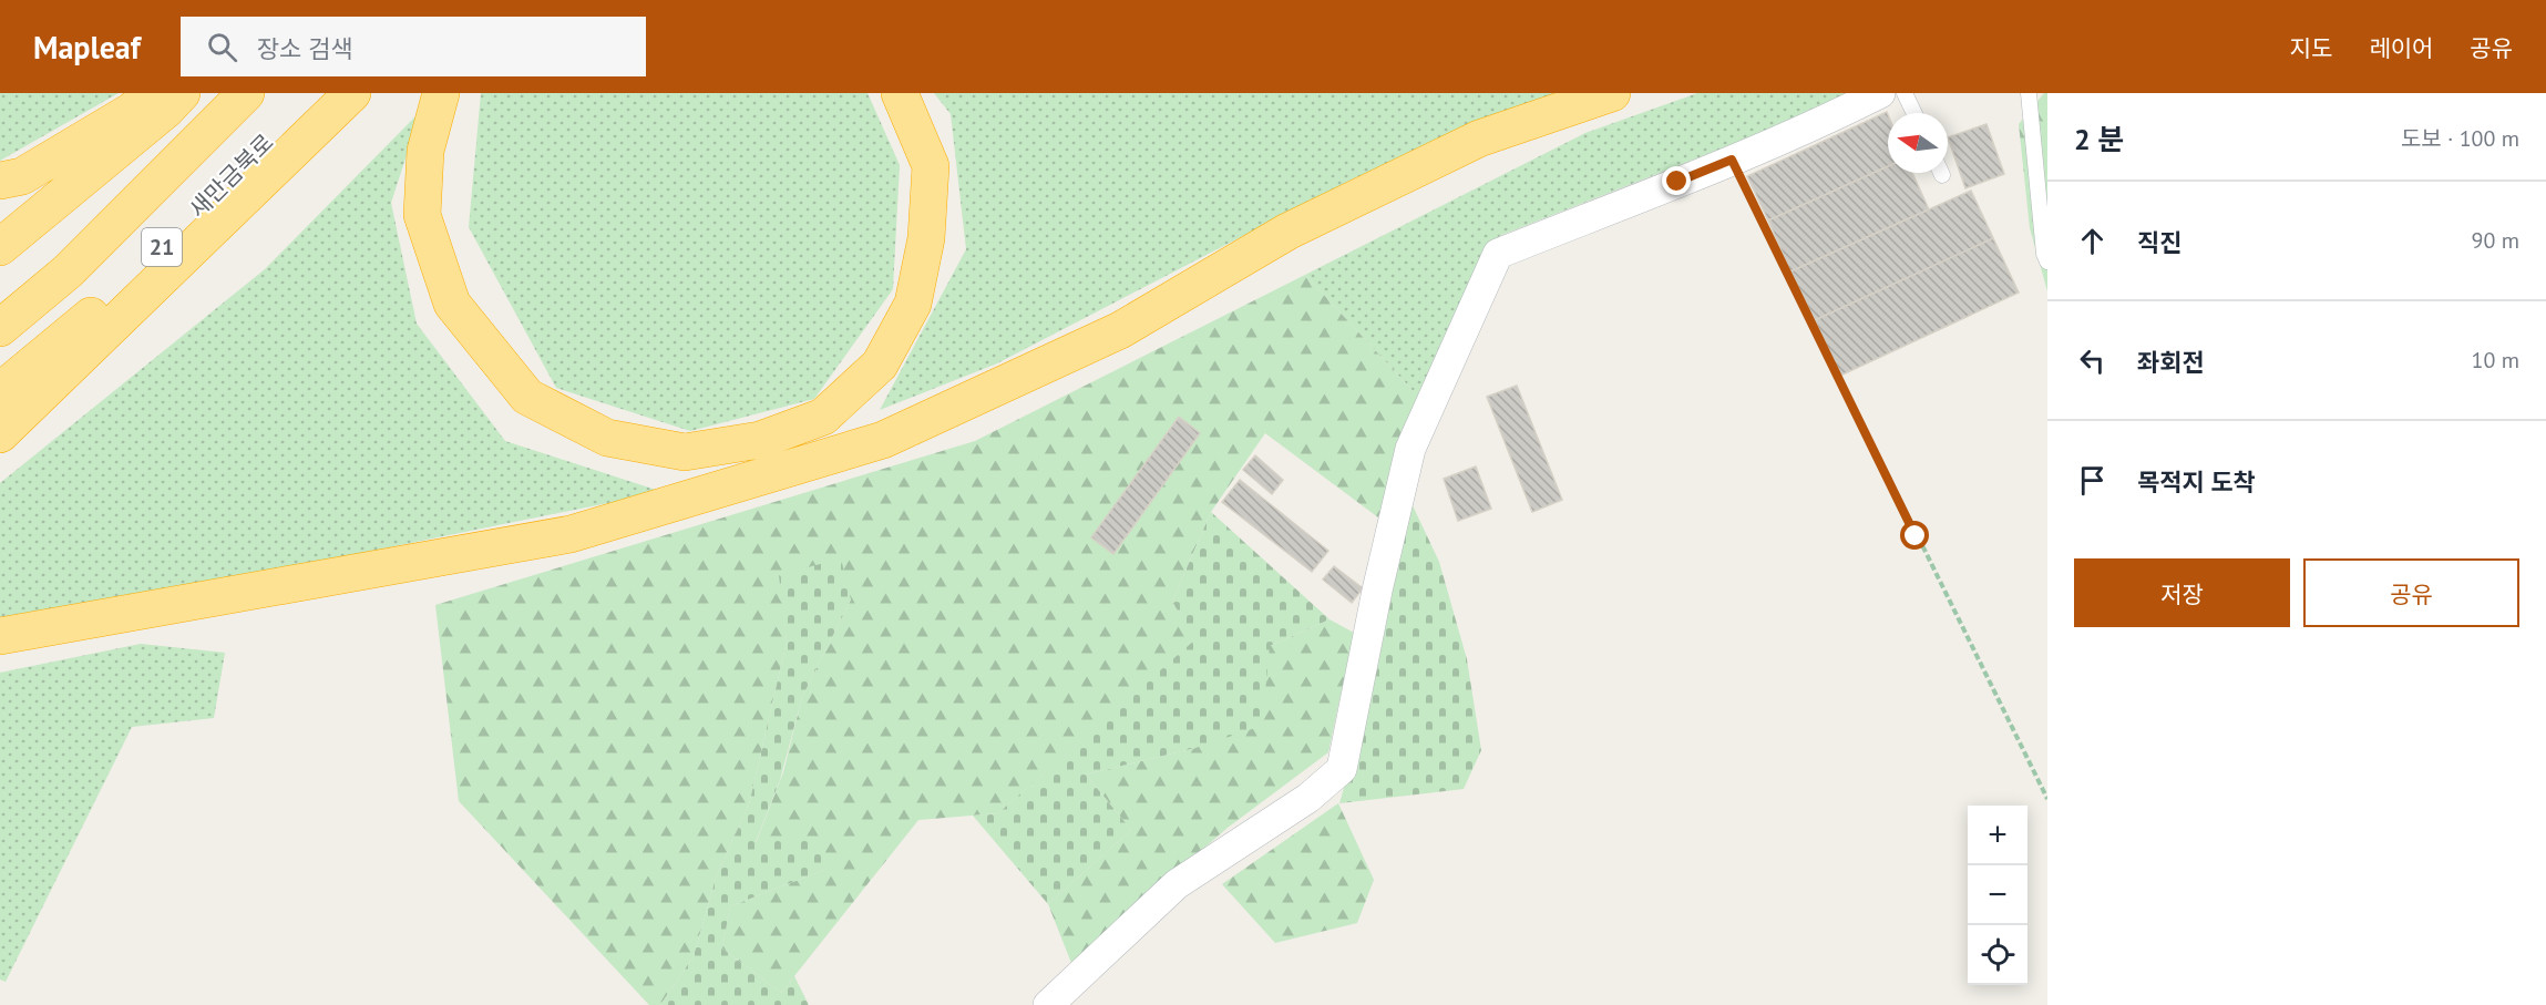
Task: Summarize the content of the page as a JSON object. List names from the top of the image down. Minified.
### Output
{"streets":{"highway":["새만금북로","21"]},"north":"left","page":{"header":"Mapleaf","search":"장소 검색","nav":["지도","레이어","공유"],"heading":["2 분","도보 · 100 m"],"list":[["직진","90 m"],["좌회전","10 m"],"목적지 도착"],"buttons":["저장","공유"],"map_buttons":["+","−"]}}
